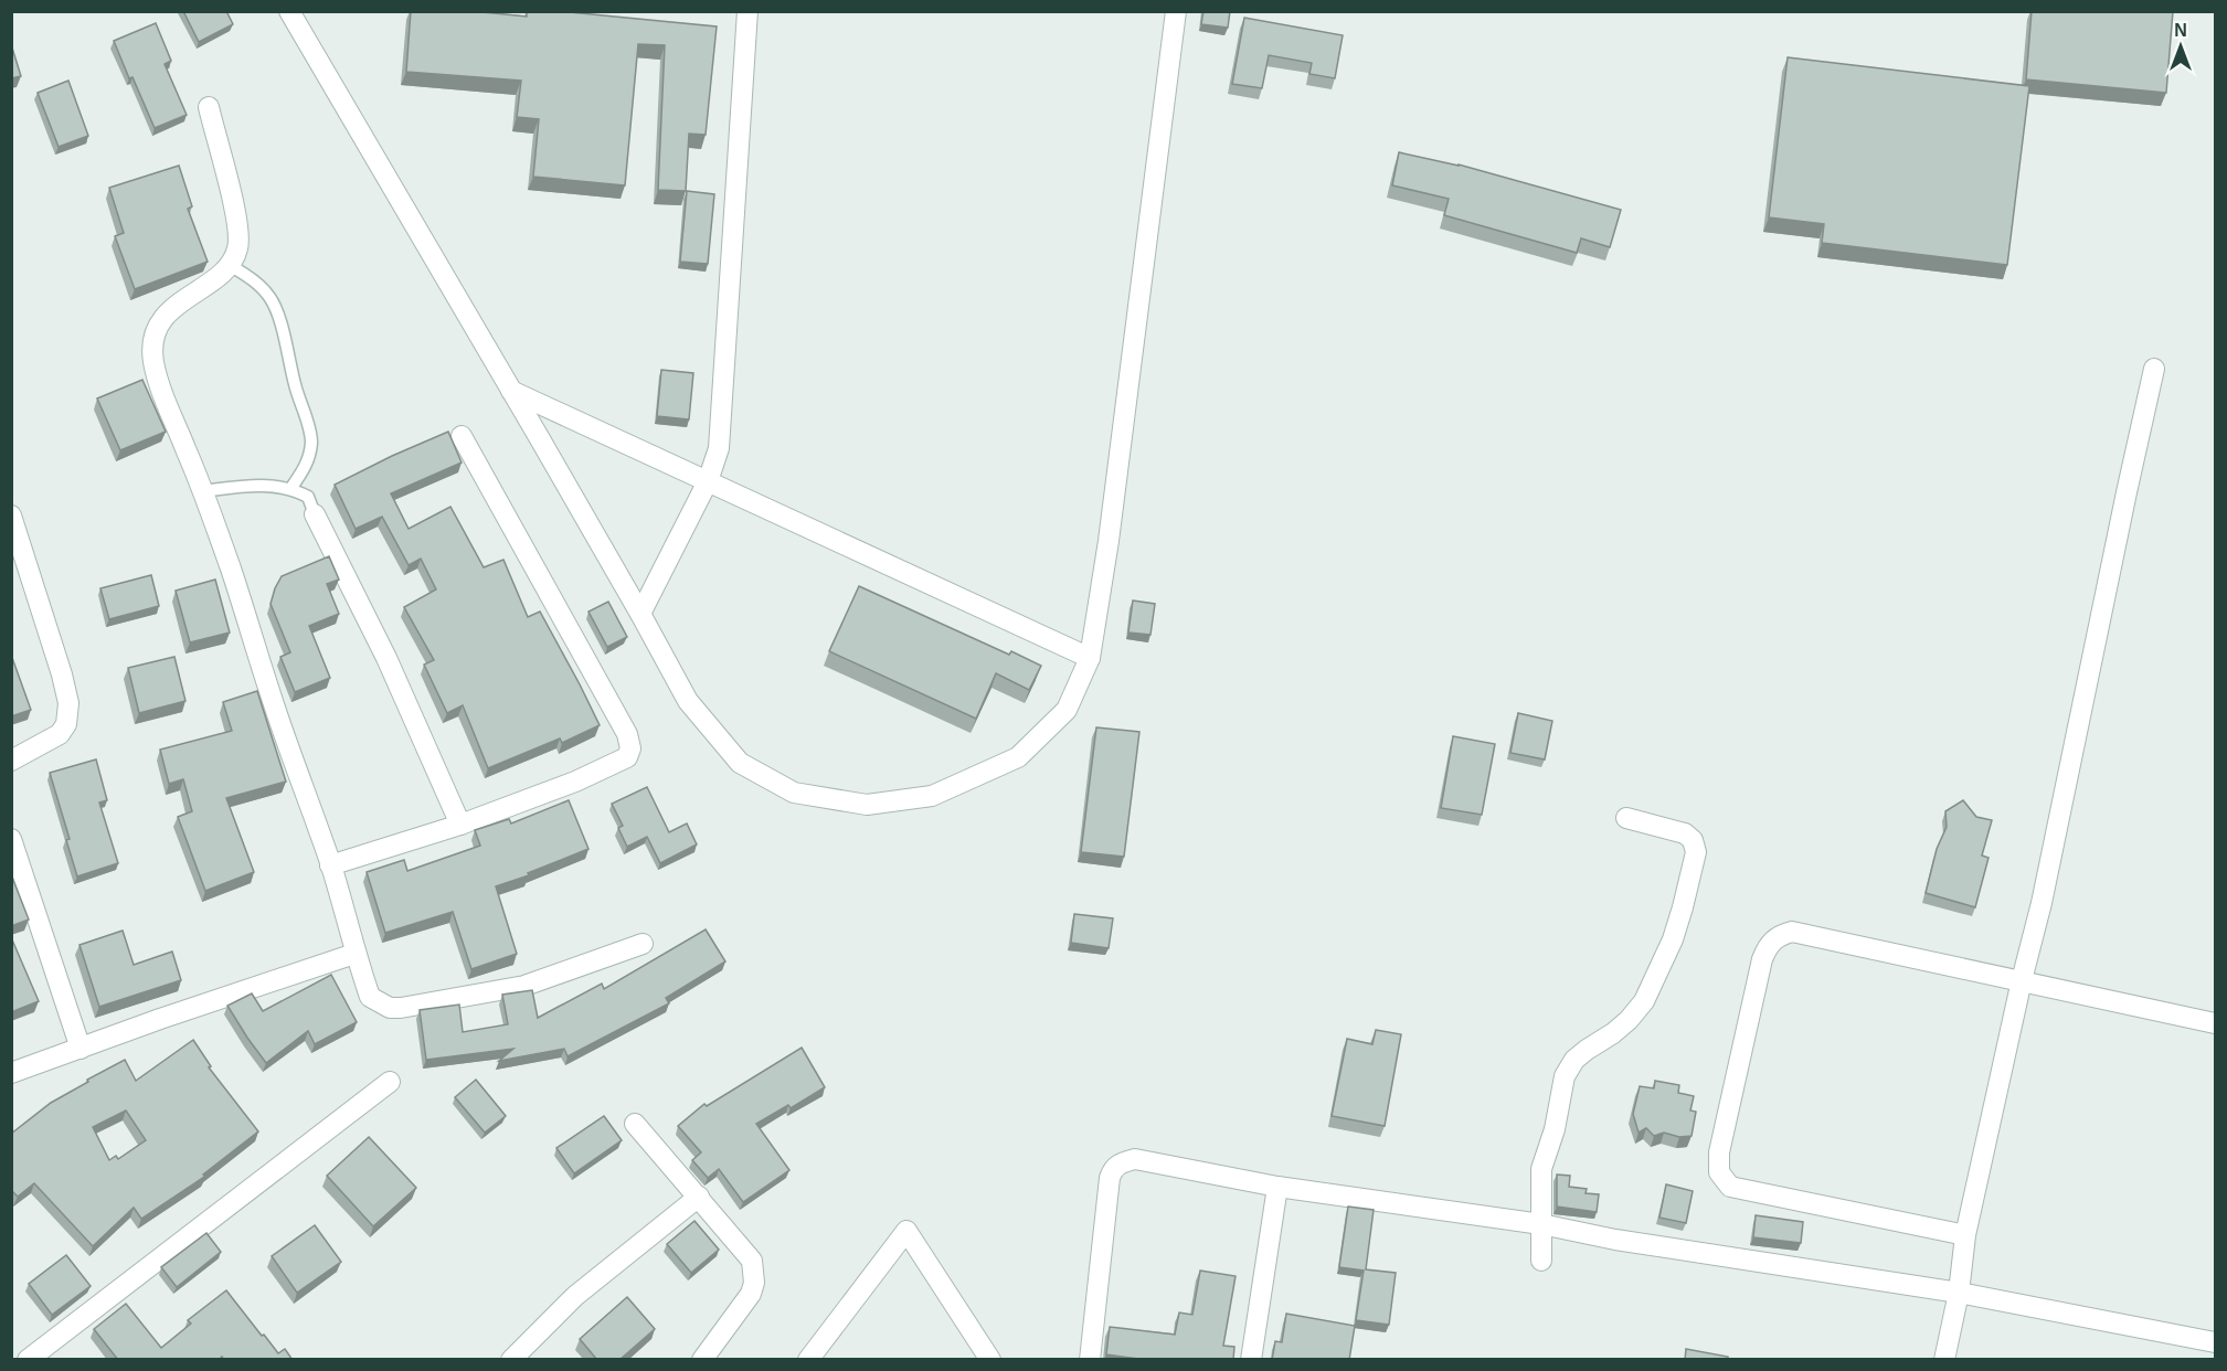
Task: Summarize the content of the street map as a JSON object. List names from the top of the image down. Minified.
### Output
{"north":"top"}
